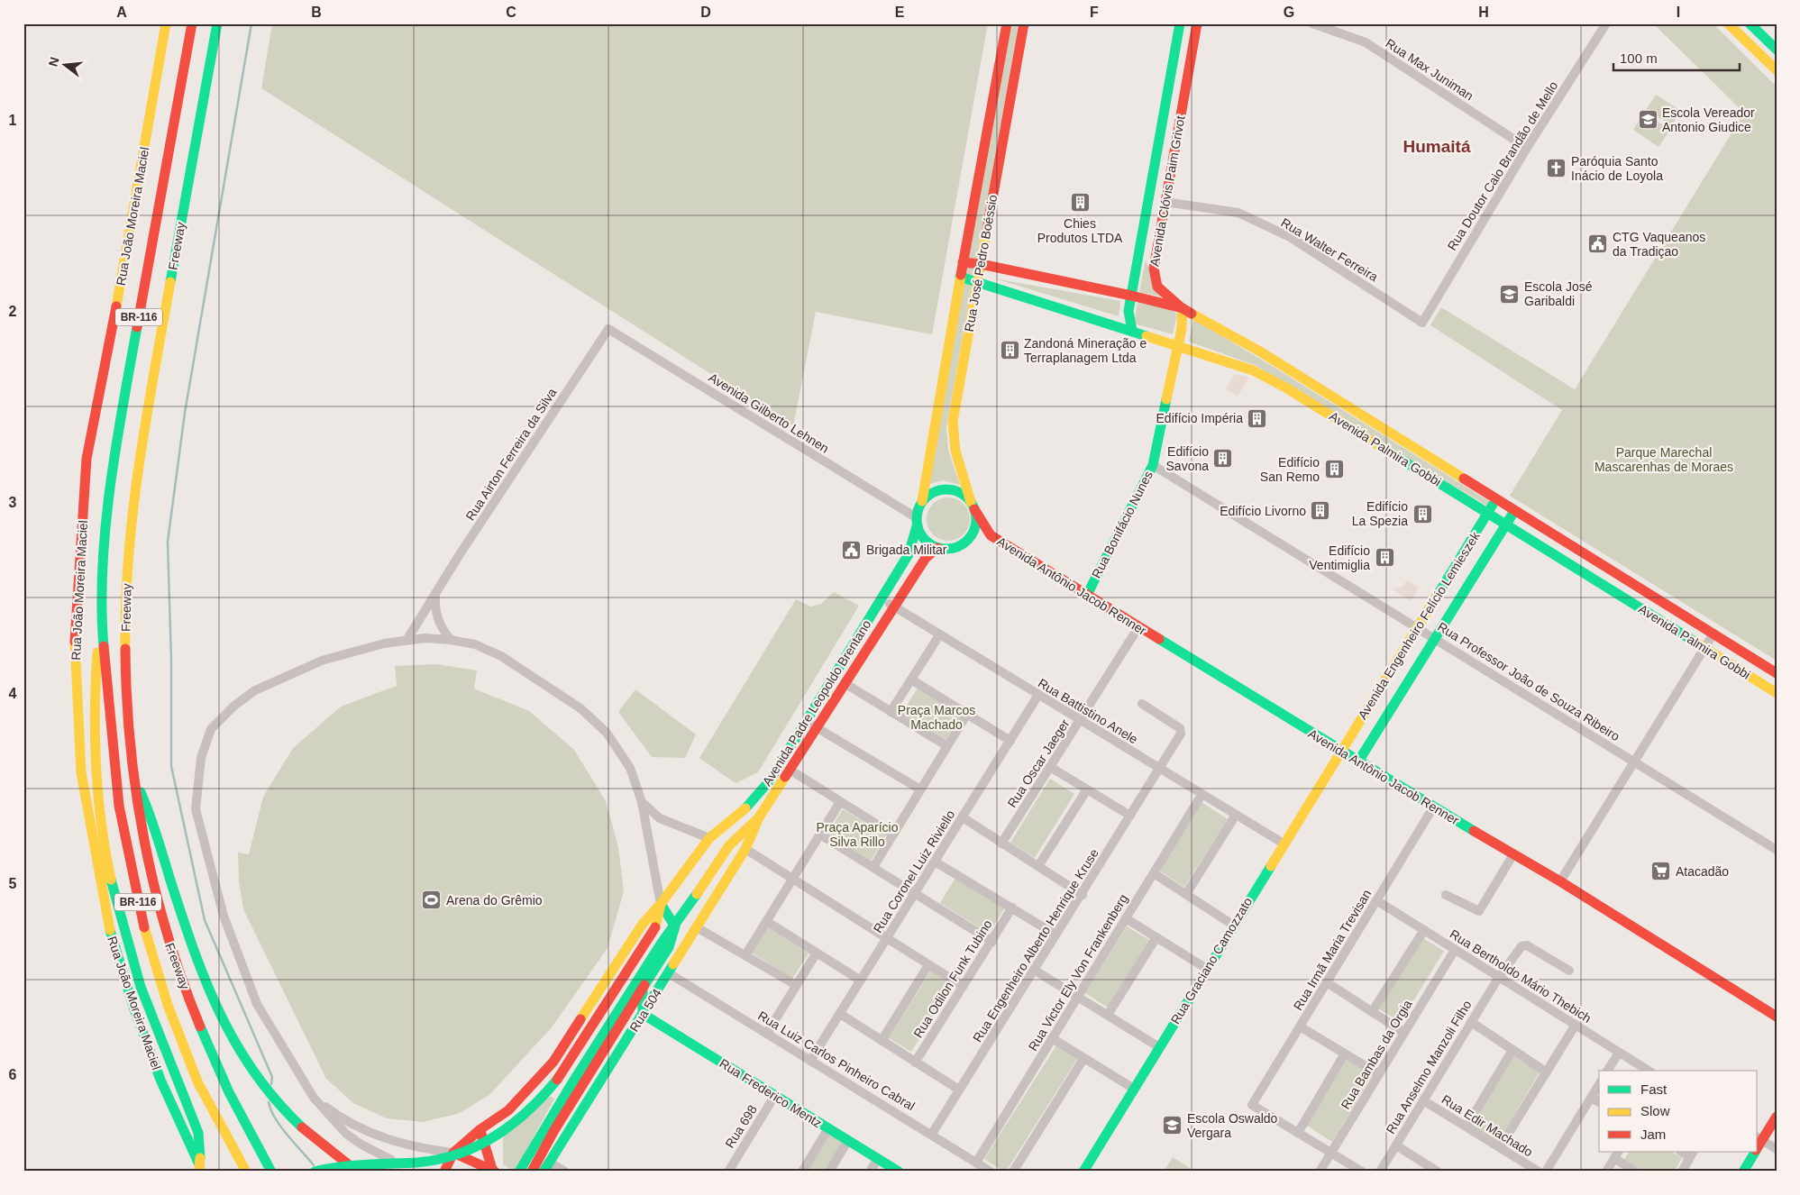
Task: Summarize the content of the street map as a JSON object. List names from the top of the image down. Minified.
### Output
{"streets":{"main road":["Avenida Clóvis Paim Grivot","Rua João Moreira Maciel","Freeway","Rua José Pedro Boéssio","BR-116","Avenida Palmira Gobbi","Rua Bonifácio Nunes","Avenida Antônio Jacob Renner","Avenida Engenheiro Felício Lemieszek","Avenida Padre Leopoldo Brentano","Rua Graciano Camozzato","Rua 504","Rua Frederico Mentz"],"street":["Rua Max Juniman","Rua Doutor Caio Brandão de Mello","Rua Walter Ferreira","Avenida Gilberto Lehnen","Rua Airton Ferreira da Silva","Rua Professor João de Souza Ribeiro","Rua Battistino Anele","Rua Oscar Jaeger","Rua Coronel Luiz Riviello","Rua Engenheiro Alberto Henrique Kruse","Rua Irmã Maria Trevisan","Rua Victor Ely Von Frankenberg","Rua Bertholdo Mário Thebich","Rua Odilon Funk Tubino","Rua Bambas da Orgia","Rua Luiz Carlos Pinheiro Cabral","Rua Anselmo Manzoli Filho","Rua Edir Machado","Rua 698"]},"crossings":[["Rua Max Juniman","Rua Doutor Caio Brandão de Mello"],["Rua Doutor Caio Brandão de Mello","Rua Walter Ferreira"],["Avenida Clóvis Paim Grivot","Rua Walter Ferreira"],["Avenida Clóvis Paim Grivot","Avenida Palmira Gobbi"],["Rua José Pedro Boéssio","Avenida Gilberto Lehnen"],["Rua José Pedro Boéssio","Avenida Palmira Gobbi"],["Rua José Pedro Boéssio","Avenida Antônio Jacob Renner"],["Rua José Pedro Boéssio","Avenida Padre Leopoldo Brentano"],["Avenida Gilberto Lehnen","Rua Airton Ferreira da Silva"],["Avenida Gilberto Lehnen","Avenida Antônio Jacob Renner"],["Avenida Gilberto Lehnen","Avenida Padre Leopoldo Brentano"],["Avenida Palmira Gobbi","Rua Bonifácio Nunes"],["Avenida Palmira Gobbi","Avenida Engenheiro Felício Lemieszek"],["Rua Bonifácio Nunes","Avenida Antônio Jacob Renner"],["Rua Bonifácio Nunes","Rua Professor João de Souza Ribeiro"],["Avenida Antônio Jacob Renner","Avenida Engenheiro Felício Lemieszek"],["Avenida Antônio Jacob Renner","Avenida Padre Leopoldo Brentano"],["Avenida Antônio Jacob Renner","Rua Oscar Jaeger"],["Avenida Antônio Jacob Renner","Rua Irmã Maria Trevisan"],["Avenida Antônio Jacob Renner","Rua Graciano Camozzato"],["Avenida Engenheiro Felício Lemieszek","Rua Professor João de Souza Ribeiro"],["Avenida Engenheiro Felício Lemieszek","Rua Graciano Camozzato"],["Avenida Padre Leopoldo Brentano","Rua Battistino Anele"],["Avenida Padre Leopoldo Brentano","Rua 504"],["Rua Battistino Anele","Rua Oscar Jaeger"],["Rua Battistino Anele","Rua Coronel Luiz Riviello"],["Rua Battistino Anele","Rua Engenheiro Alberto Henrique Kruse"],["Rua Battistino Anele","Rua Graciano Camozzato"],["Rua Battistino Anele","Rua Victor Ely Von Frankenberg"],["Rua Coronel Luiz Riviello","Rua Luiz Carlos Pinheiro Cabral"],["Rua Engenheiro Alberto Henrique Kruse","Rua Luiz Carlos Pinheiro Cabral"],["Rua Irmã Maria Trevisan","Rua Bertholdo Mário Thebich"],["Rua Victor Ely Von Frankenberg","Rua Luiz Carlos Pinheiro Cabral"],["Rua Bertholdo Mário Thebich","Rua Bambas da Orgia"],["Rua Bertholdo Mário Thebich","Rua Anselmo Manzoli Filho"],["Rua 504","Rua Luiz Carlos Pinheiro Cabral"],["Rua 504","Rua Frederico Mentz"],["Rua Anselmo Manzoli Filho","Rua Edir Machado"],["Rua Frederico Mentz","Rua 698"]],"districts":["Humaitá"],"parks":["Parque Marechal Mascarenhas de Moraes","Praça Marcos Machado","Praça Aparício Silva Rillo"],"places":{"school or university":["Escola Vereador Antonio Giudice","Escola José Garibaldi","Escola Oswaldo Vergara"],"church":["Paróquia Santo Inácio de Loyola"],"building":["Chies Produtos LTDA","Zandoná Mineração e Terraplanagem Ltda","Edifício Impéria","Edifício Savona","Edifício San Remo","Edifício Livorno","Edifício La Spezia","Edifício Ventimiglia"],"public building":["CTG Vaqueanos da Tradiçao","Brigada Militar"],"supermarket":["Atacadão"],"sports":["Arena do Grêmio"]},"legend":["Fast","Slow","Jam"],"scale_bar":"100 m","north":"left","grid":{"columns":["A","B","C","D","E","F","G","H","I"],"rows":["1","2","3","4","5","6"]}}
